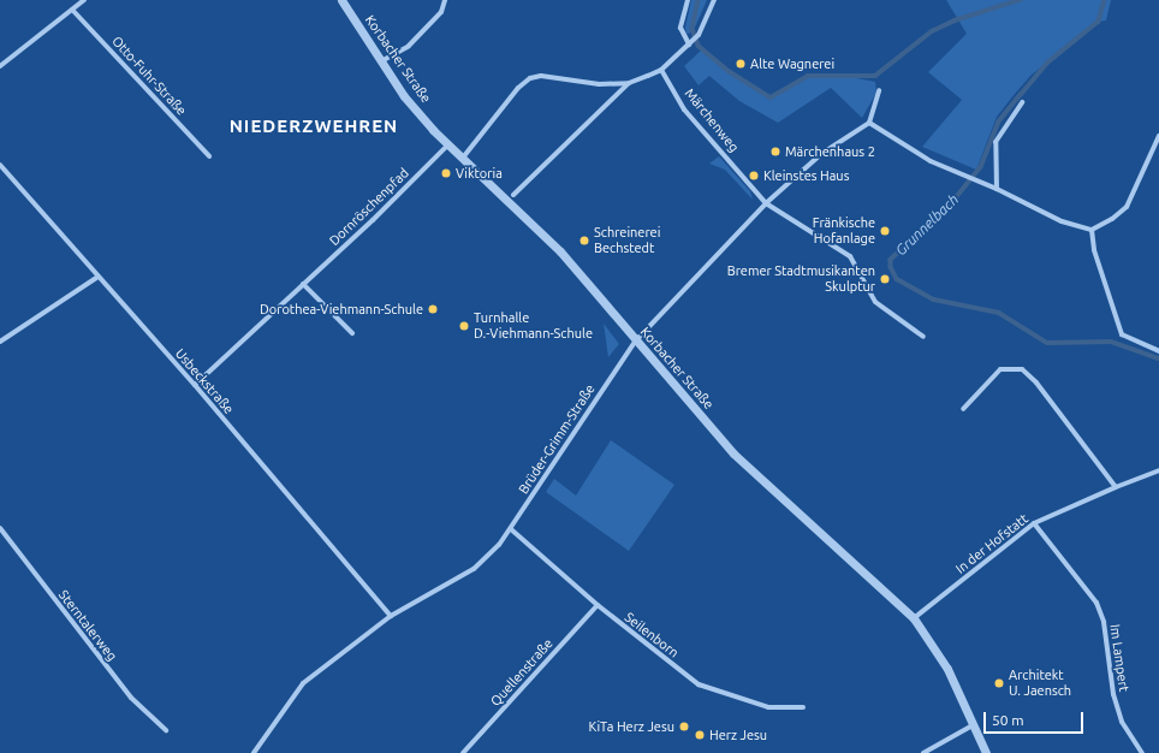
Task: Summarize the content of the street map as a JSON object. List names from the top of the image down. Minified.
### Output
{"streets":{"street":["Korbacher Straße","Otto-Fuhr-Straße","Märchenweg","Dornröschenpfad","Usbeckstraße","Brüder-Grimm-Straße","In der Hofstatt","Sterntalerweg","Seilenborn","Im Lampert","Quellenstraße"]},"crossings":[["Korbacher Straße","Dornröschenpfad"],["Korbacher Straße","Brüder-Grimm-Straße"],["Korbacher Straße","In der Hofstatt"],["Märchenweg","Brüder-Grimm-Straße"],["Dornröschenpfad","Usbeckstraße"],["Usbeckstraße","Brüder-Grimm-Straße"],["Brüder-Grimm-Straße","Seilenborn"],["In der Hofstatt","Im Lampert"],["Seilenborn","Quellenstraße"]],"districts":["NIEDERZWEHREN"],"water":["Grunnelbach"],"places":["Alte Wagnerei","Märchenhaus 2","Viktoria","Kleinstes Haus","Fränkische Hofanlage","Schreinerei Bechstedt","Bremer Stadtmusikanten Skulptur","Dorothea-Viehmann-Schule","Turnhalle D.-Viehmann-Schule","Architekt U. Jaensch","KiTa Herz Jesu","Herz Jesu"],"scale_bar":"50 m"}
